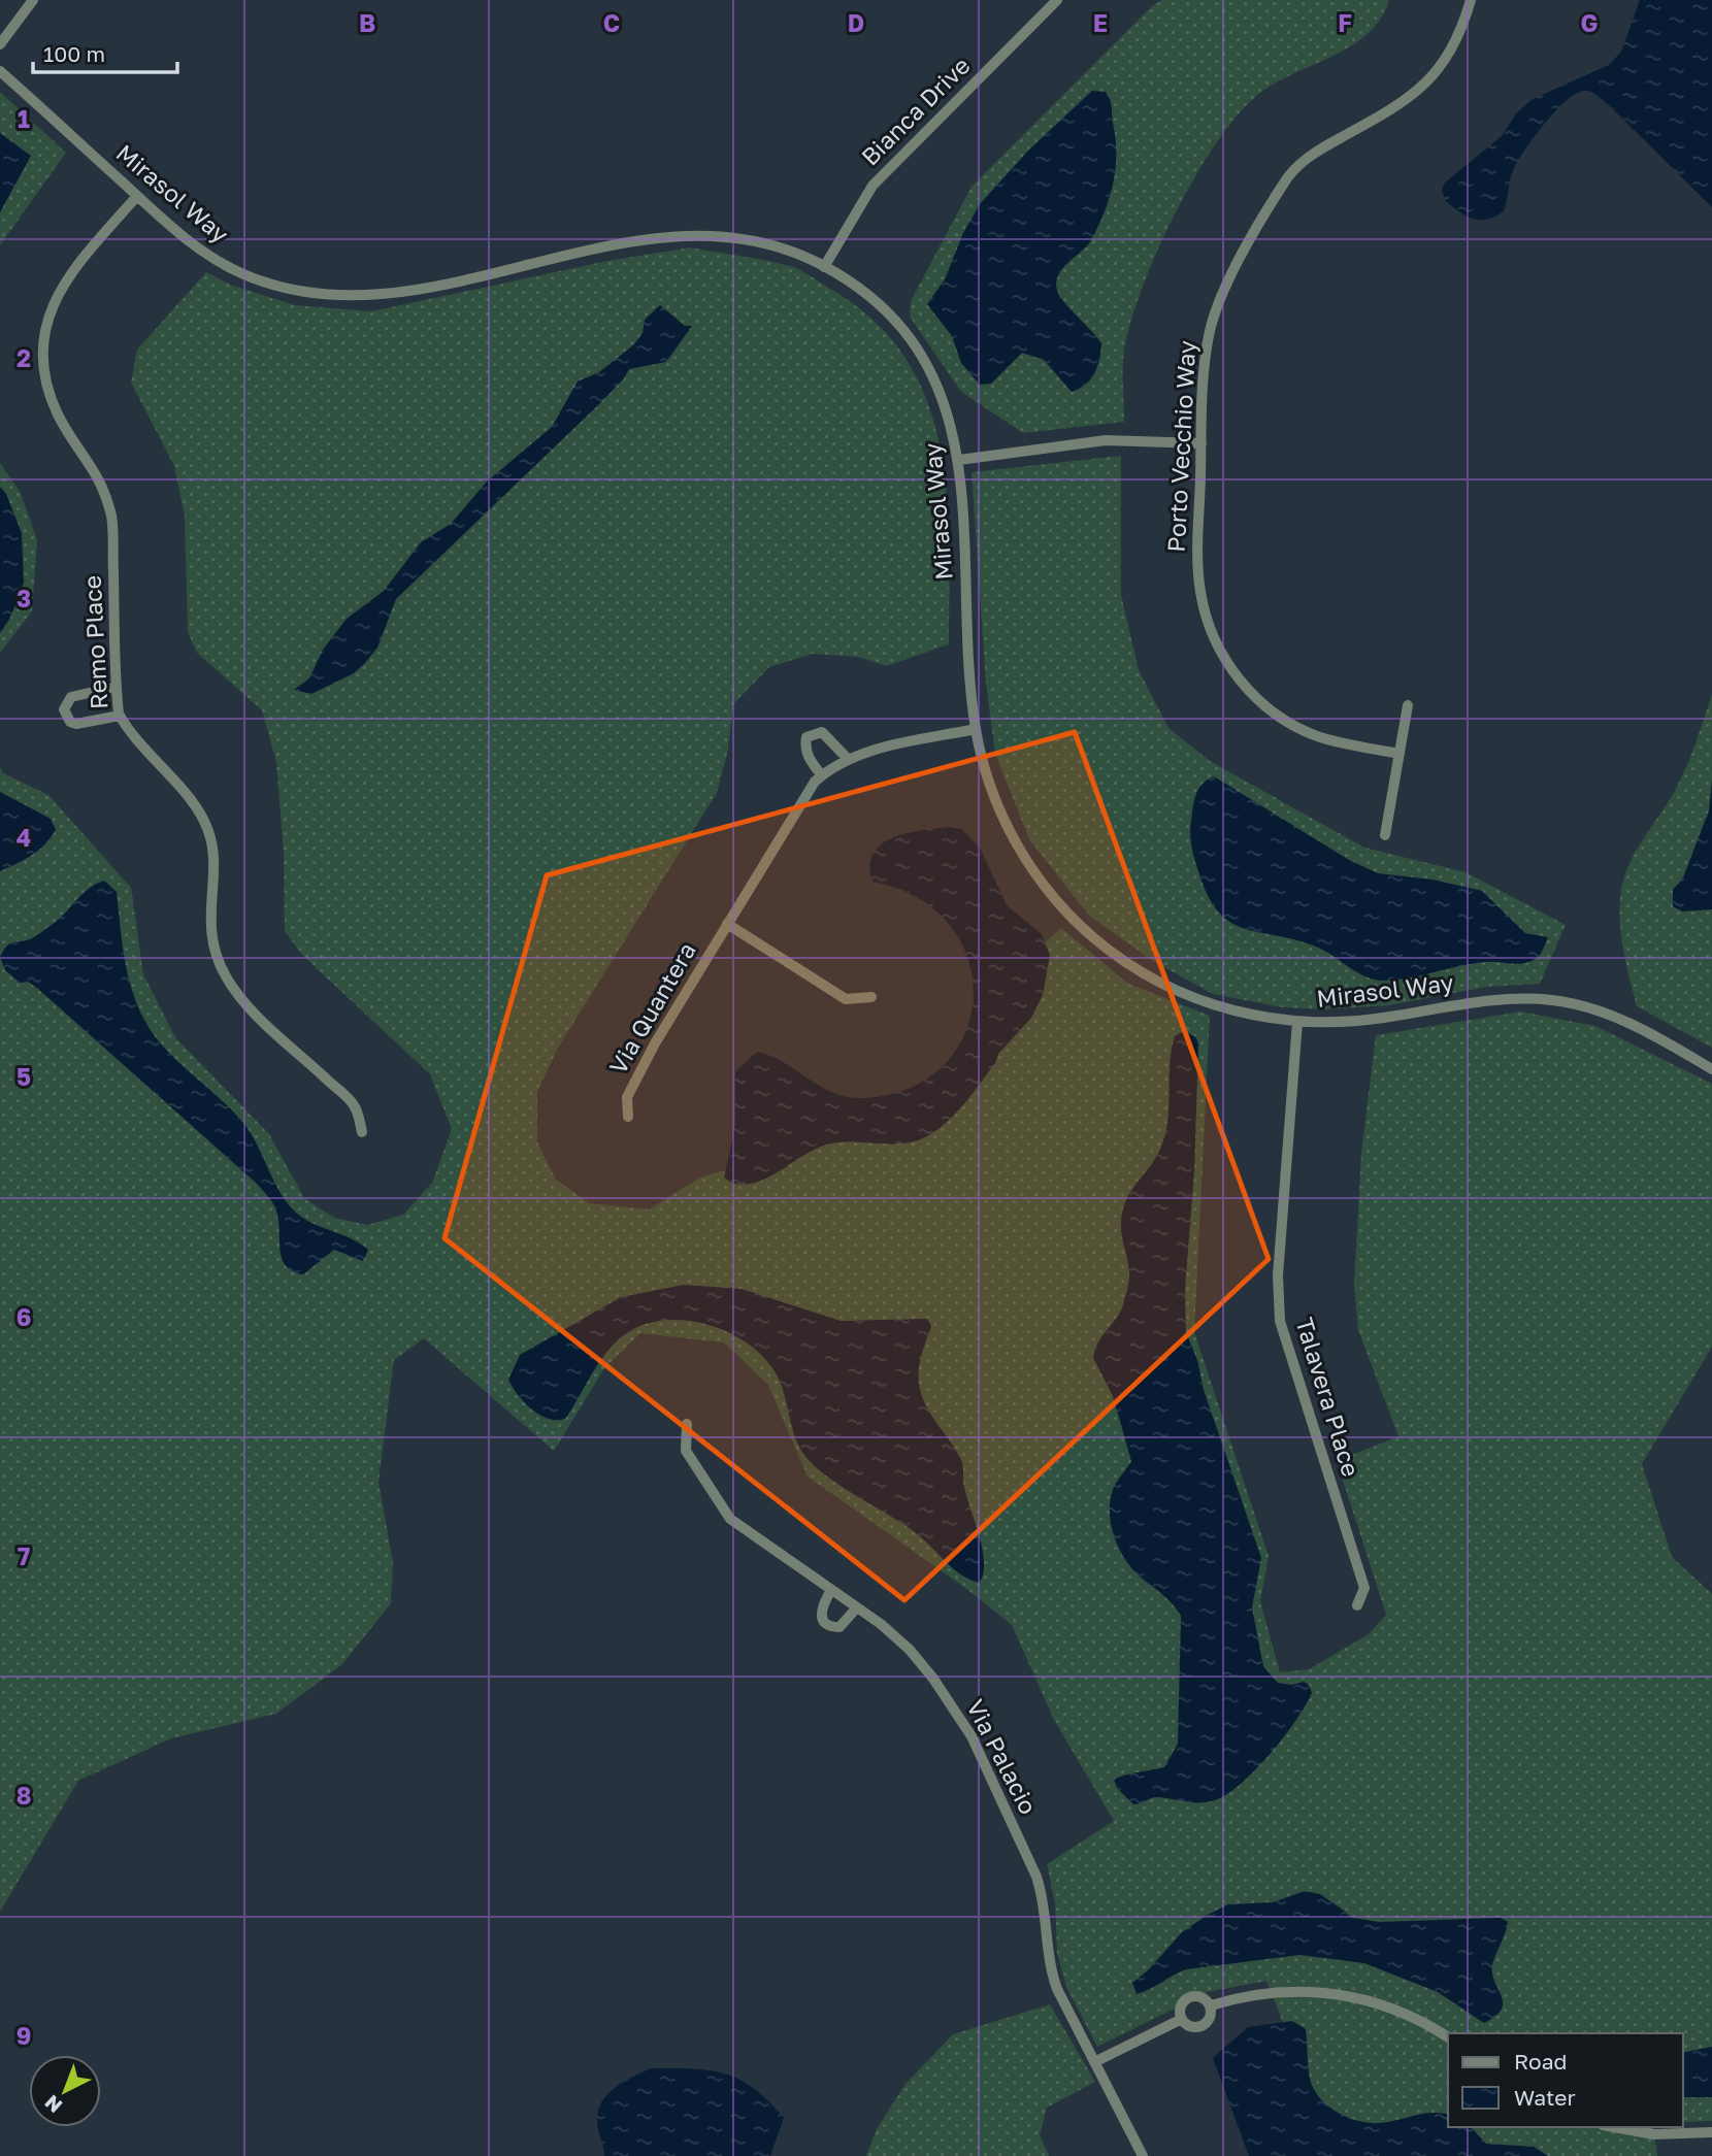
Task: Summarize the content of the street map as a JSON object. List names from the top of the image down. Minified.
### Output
{"streets":{"street":["Bianca Drive","Mirasol Way","Porto Vecchio Way","Remo Place","Via Quantera","Talavera Place","Via Palacio"]},"crossings":[["Bianca Drive","Mirasol Way"],["Mirasol Way","Remo Place"],["Mirasol Way","Via Quantera"],["Mirasol Way","Talavera Place"]],"legend":["Road","Water"],"scale_bar":"100 m","north":"bottom left","grid":{"columns":["B","C","D","E","F","G"],"rows":["1","2","3","4","5","6","7","8","9"]}}
